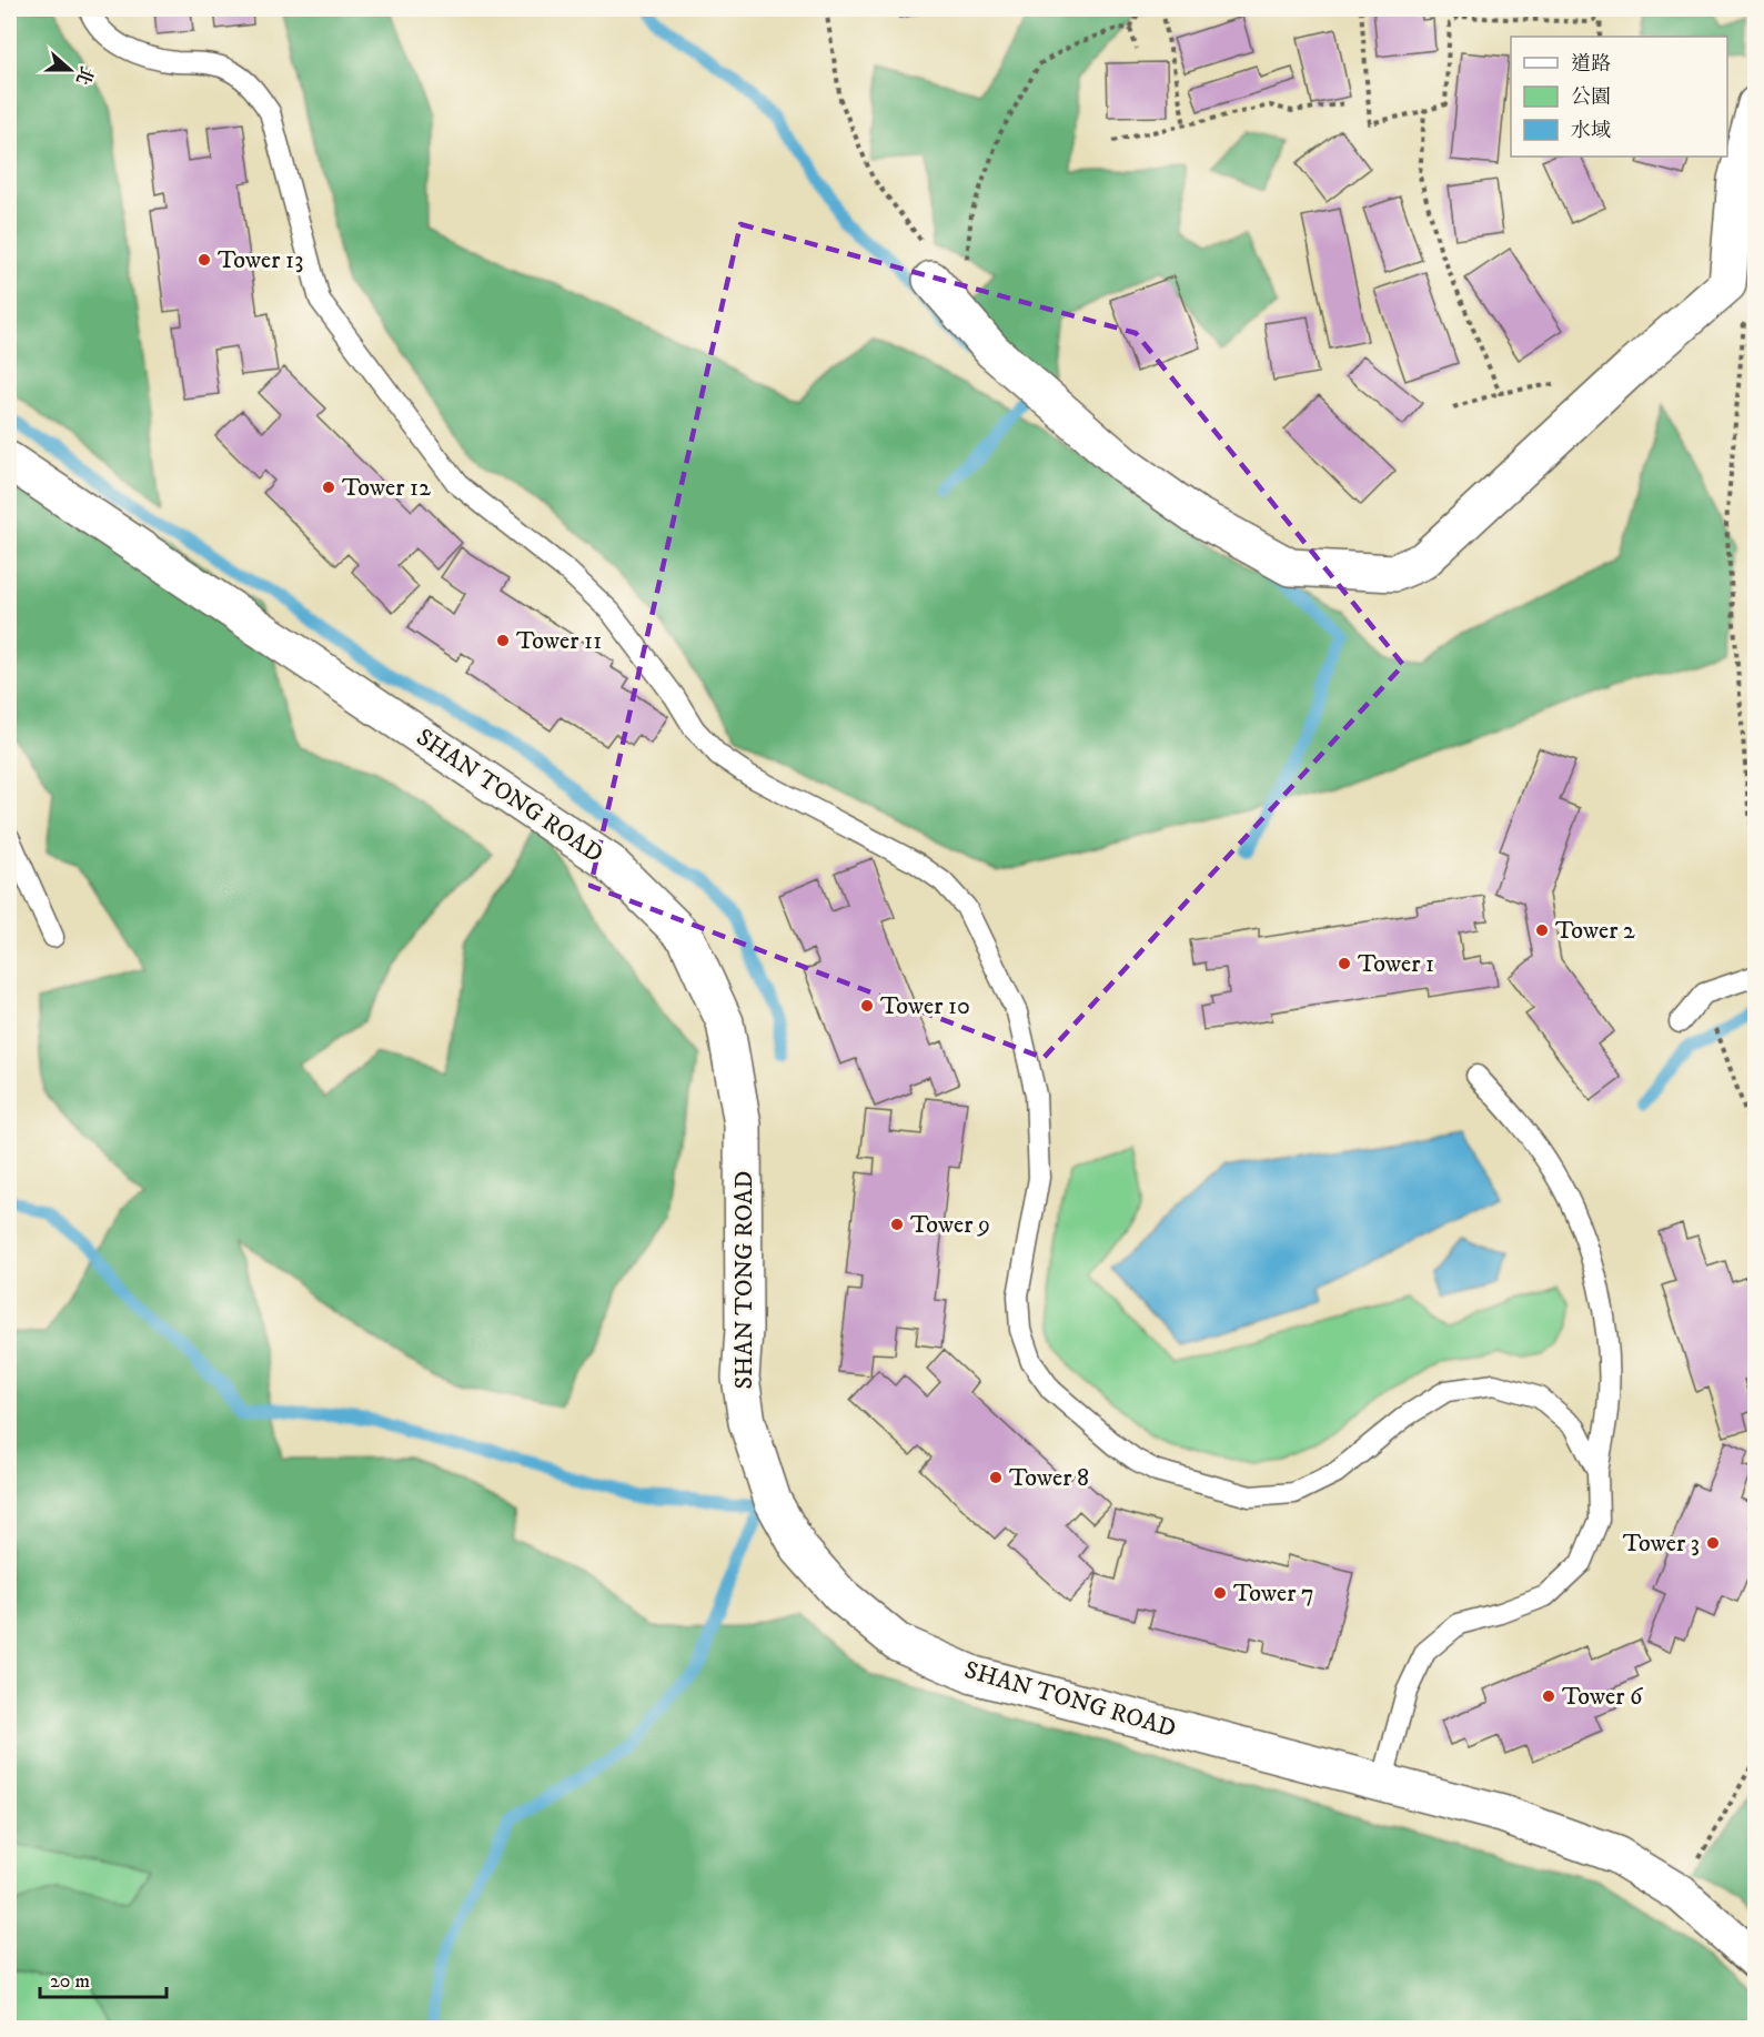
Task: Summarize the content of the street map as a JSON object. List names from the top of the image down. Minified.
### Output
{"streets":{"street":["SHAN TONG ROAD"]},"places":["Tower 13","Tower 12","Tower 11","Tower 2","Tower 1","Tower 10","Tower 9","Tower 8","Tower 3","Tower 7","Tower 6"],"legend":["道路","公園","水域"],"scale_bar":"20 m","north":"right"}
